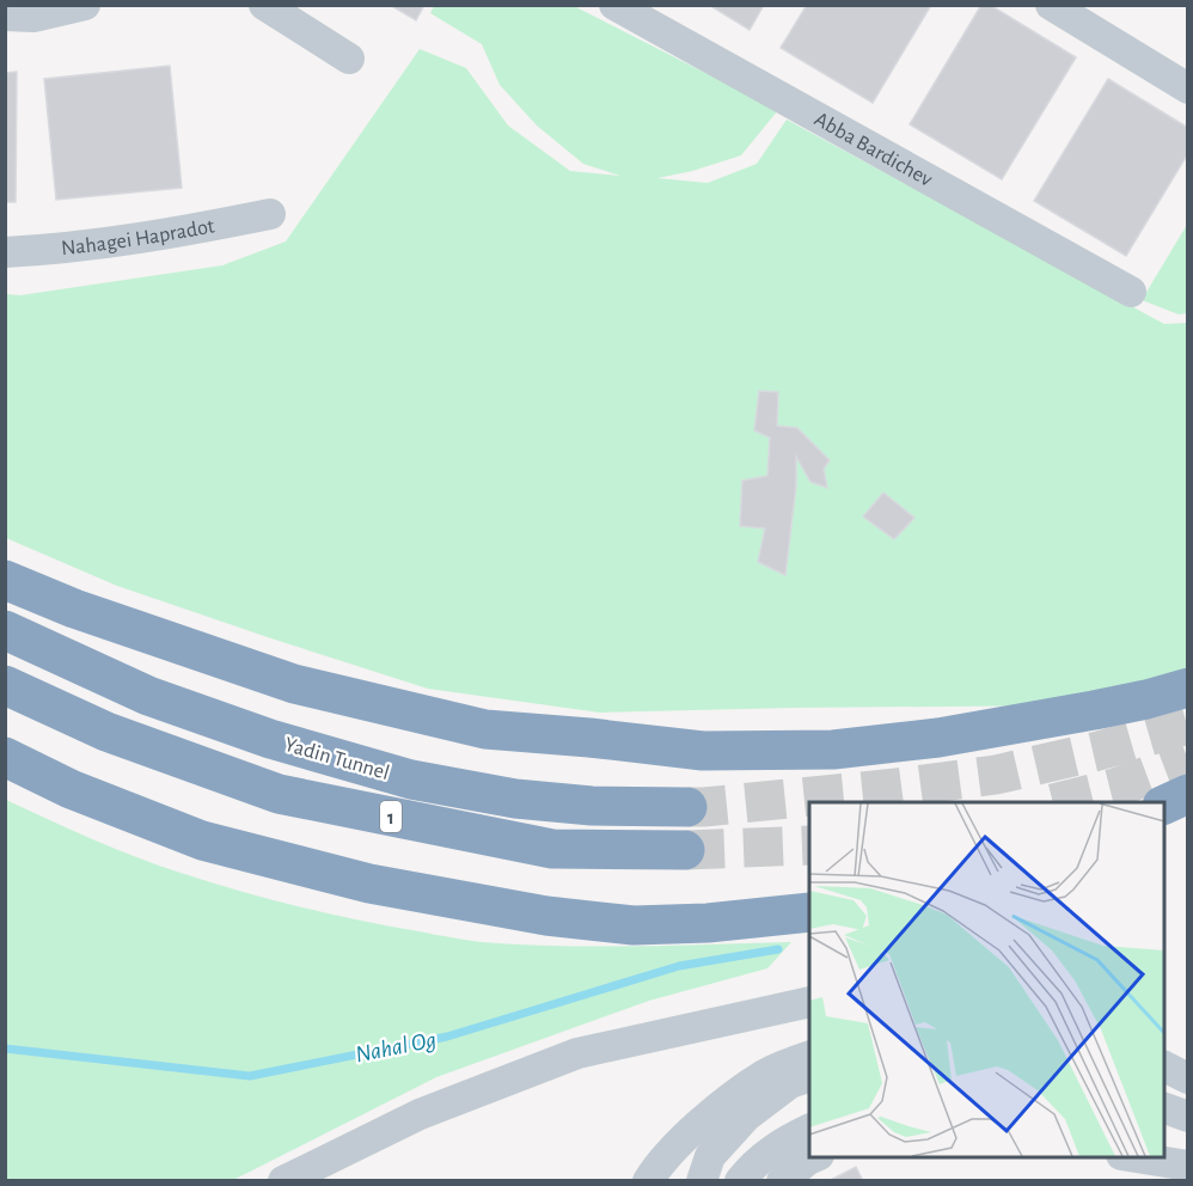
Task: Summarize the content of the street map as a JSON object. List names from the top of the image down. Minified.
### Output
{"streets":{"highway":["Yadin Tunnel","1"],"street":["Abba Bardichev","Nahagei Hapradot"]},"water":["Nahal Og"]}
